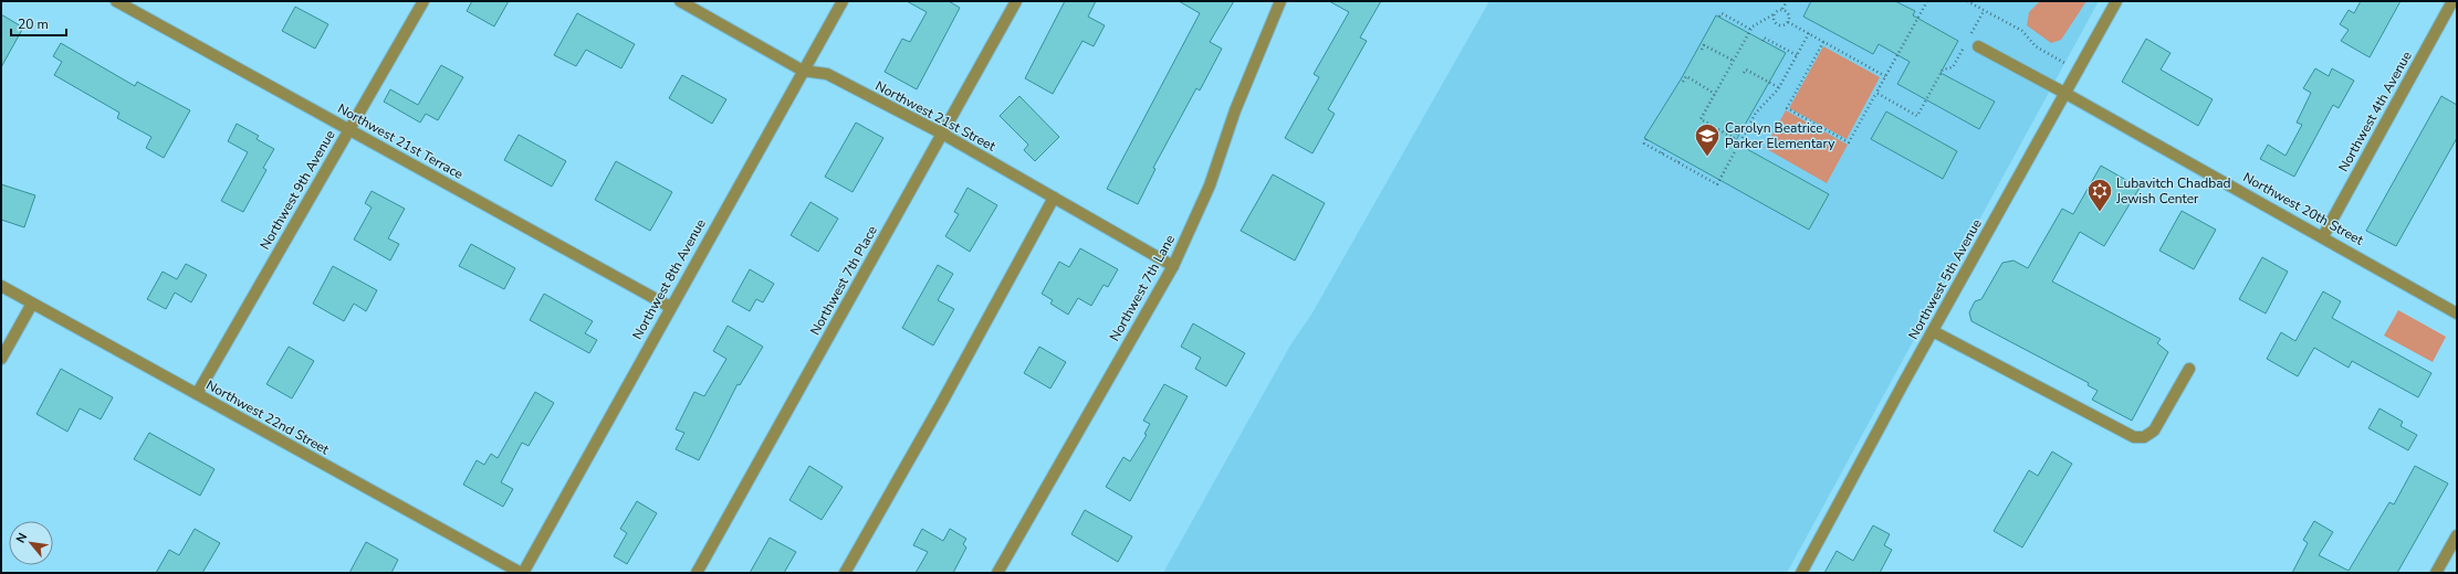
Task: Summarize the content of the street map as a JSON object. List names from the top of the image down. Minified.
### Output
{"streets":{"street":["Northwest 4th Avenue","Northwest 21st Street","Northwest 21st Terrace","Northwest 9th Avenue","Northwest 20th Street","Northwest 8th Avenue","Northwest 5th Avenue","Northwest 7th Place","Northwest 7th Lane","Northwest 22nd Street"]},"crossings":[["Northwest 4th Avenue","Northwest 20th Street"],["Northwest 21st Street","Northwest 8th Avenue"],["Northwest 21st Street","Northwest 7th Place"],["Northwest 21st Street","Northwest 7th Lane"],["Northwest 21st Terrace","Northwest 9th Avenue"],["Northwest 21st Terrace","Northwest 8th Avenue"],["Northwest 9th Avenue","Northwest 22nd Street"],["Northwest 20th Street","Northwest 5th Avenue"],["Northwest 8th Avenue","Northwest 22nd Street"]],"places":{"school or university":["Carolyn Beatrice Parker Elementary"],"synagogue":["Lubavitch Chadbad Jewish Center"]},"scale_bar":"20 m","north":"top left"}
